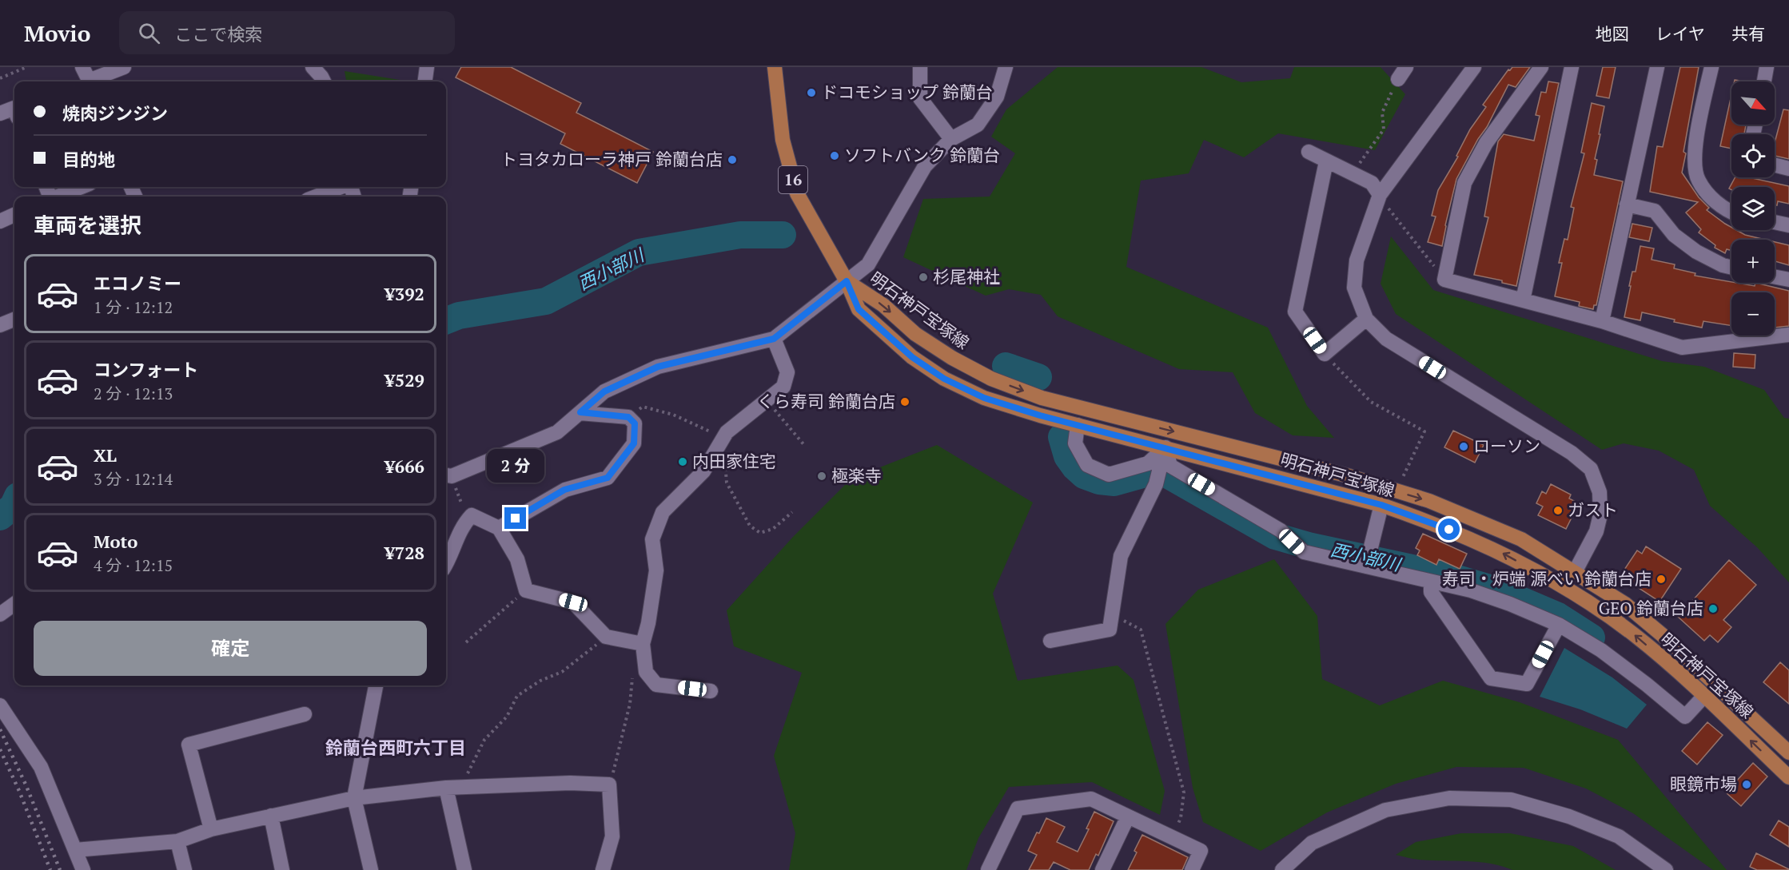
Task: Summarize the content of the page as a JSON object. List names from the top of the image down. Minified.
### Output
{"streets":{"main road":["16","明石神戸宝塚線"]},"districts":["鈴蘭台西町六丁目"],"water":["西小部川"],"places":["ドコモショップ 鈴蘭台","ソフトバンク 鈴蘭台","トヨタカローラ神戸 鈴蘭台店","杉尾神社","くら寿司 鈴蘭台店","ローソン","内田家住宅","極楽寺","ガスト","寿司・炉端 源べい 鈴蘭台店","GEO 鈴蘭台店","眼鏡市場"],"north":"bottom right","page":{"header":"Movio","search":"ここで検索","nav":["地図","レイヤ","共有"],"map_buttons":["+","−"],"banner":["焼肉ジンジン","目的地"],"heading":"車両を選択","list":[{"name":"エコノミー","note":"1 分 · 12:12","value":"¥392"},{"name":"コンフォート","note":"2 分 · 12:13","value":"¥529"},{"name":"XL","note":"3 分 · 12:14","value":"¥666"},{"name":"Moto","note":"4 分 · 12:15","value":"¥728"}],"bubble":"2 分","buttons":"確定"}}
